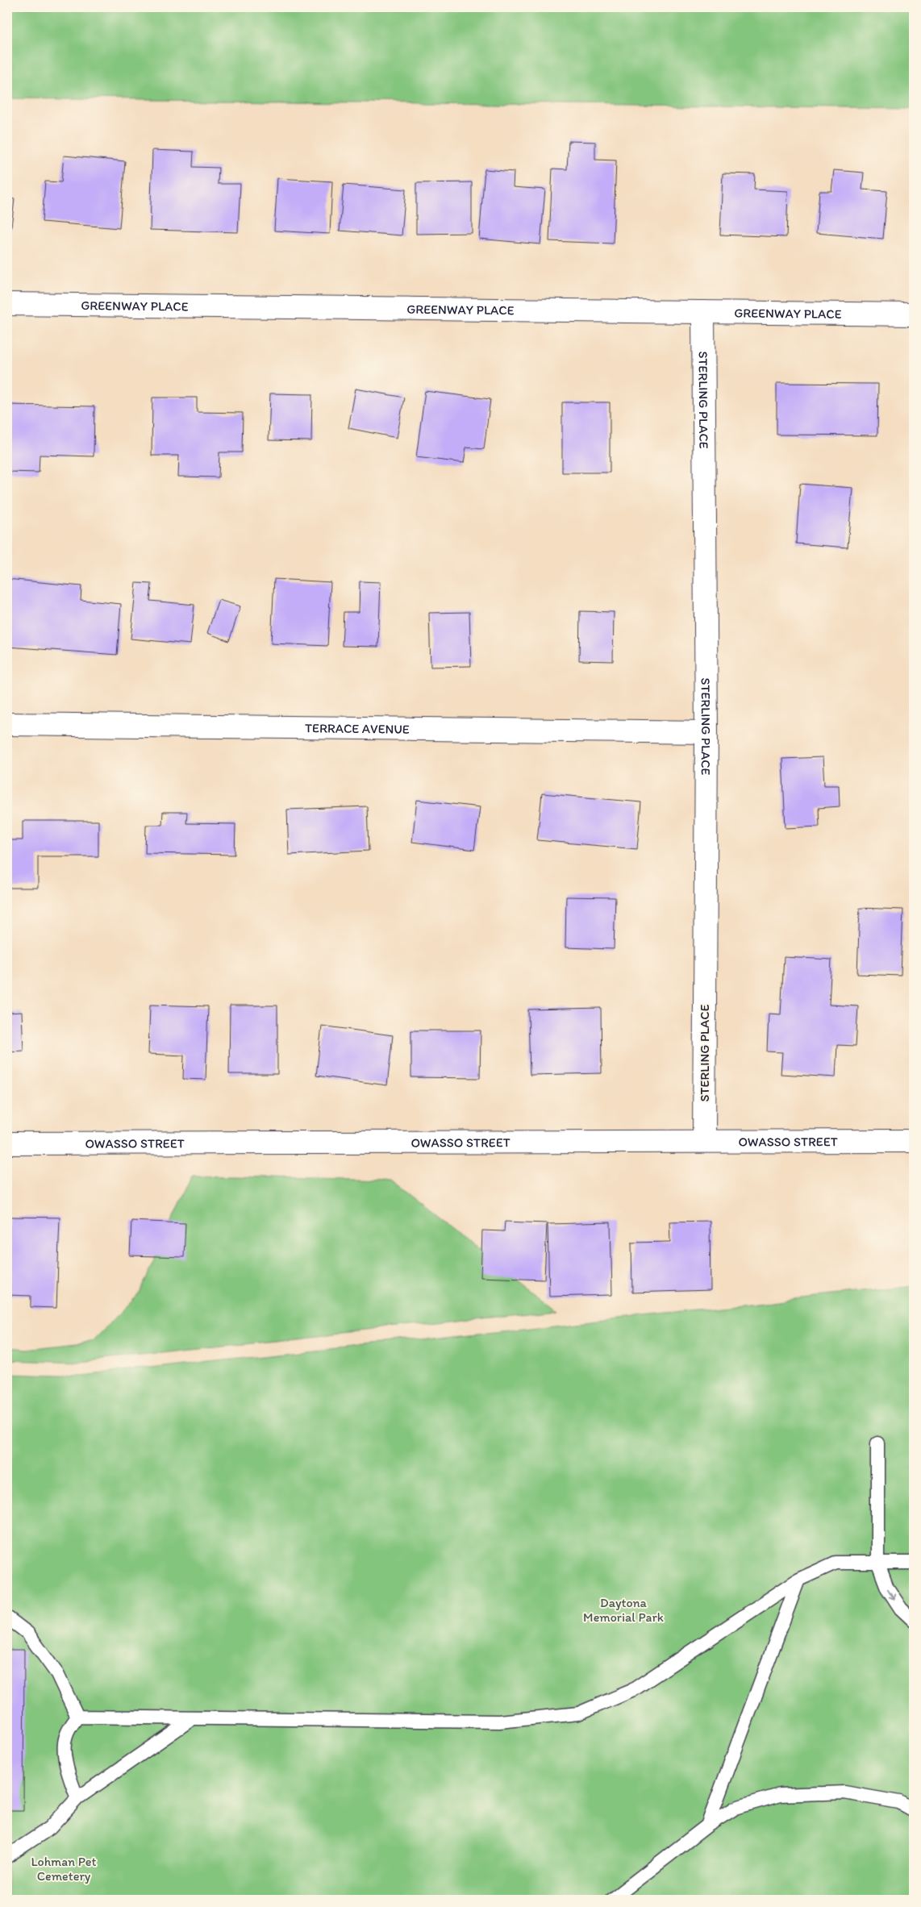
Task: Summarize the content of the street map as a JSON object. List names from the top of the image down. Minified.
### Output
{"streets":{"street":["GREENWAY PLACE","STERLING PLACE","TERRACE AVENUE","OWASSO STREET"]},"crossings":[["GREENWAY PLACE","STERLING PLACE"],["STERLING PLACE","TERRACE AVENUE"],["STERLING PLACE","OWASSO STREET"]],"parks":["Daytona Memorial Park","Lohman Pet Cemetery"]}
